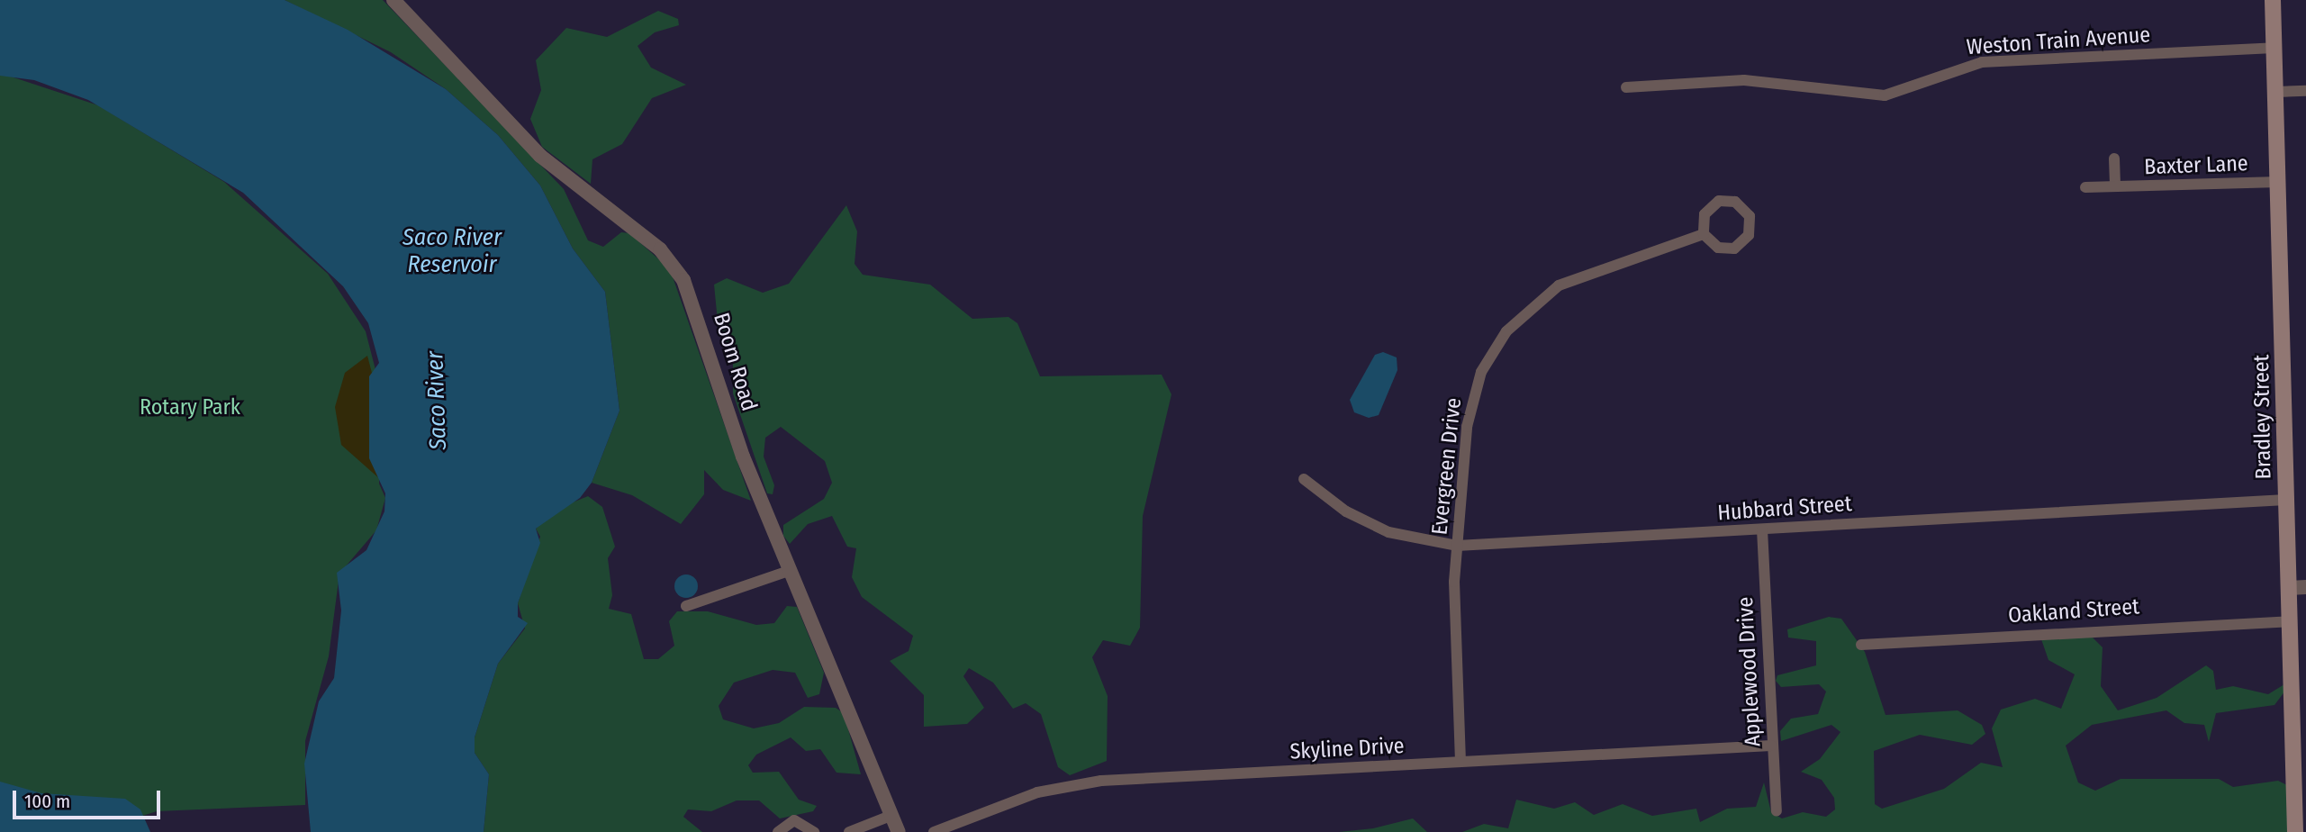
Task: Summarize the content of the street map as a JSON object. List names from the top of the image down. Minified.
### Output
{"streets":{"main road":["Bradley Street"],"street":["Weston Train Avenue","Baxter Lane","Boom Road","Evergreen Drive","Hubbard Street","Oakland Street","Applewood Drive","Skyline Drive"]},"crossings":[["Weston Train Avenue","Bradley Street"],["Baxter Lane","Bradley Street"],["Bradley Street","Hubbard Street"],["Bradley Street","Oakland Street"],["Evergreen Drive","Hubbard Street"],["Evergreen Drive","Skyline Drive"],["Hubbard Street","Applewood Drive"],["Applewood Drive","Skyline Drive"]],"water":["Saco River Reservoir","Saco River"],"parks":["Rotary Park"],"scale_bar":"100 m"}
